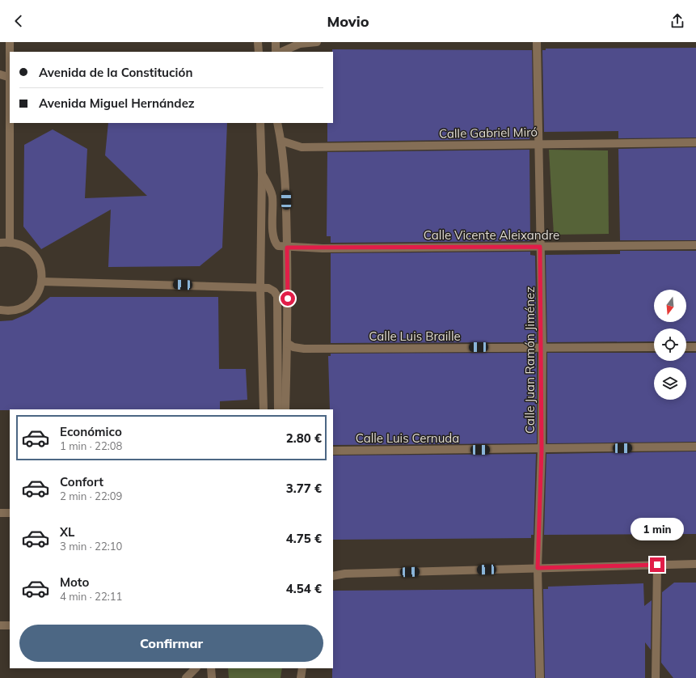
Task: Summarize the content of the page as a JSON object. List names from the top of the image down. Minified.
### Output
{"streets":{"street":["Calle Gabriel Miró","Calle Vicente Aleixandre","Calle Luis Braille","Calle Juan Ramón Jiménez","Calle Luis Cernuda"]},"crossings":[["Calle Gabriel Miró","Calle Juan Ramón Jiménez"],["Calle Vicente Aleixandre","Calle Juan Ramón Jiménez"],["Calle Luis Braille","Calle Juan Ramón Jiménez"],["Calle Juan Ramón Jiménez","Calle Luis Cernuda"]],"north":"bottom","page":{"header":"Movio","banner":["Avenida de la Constitución","Avenida Miguel Hernández"],"list":[{"name":"Económico","note":"1 min · 22:08","value":"2.80 €"},{"name":"Confort","note":"2 min · 22:09","value":"3.77 €"},{"name":"XL","note":"3 min · 22:10","value":"4.75 €"},{"name":"Moto","note":"4 min · 22:11","value":"4.54 €"}],"bubble":"1 min","buttons":"Confirmar"}}
